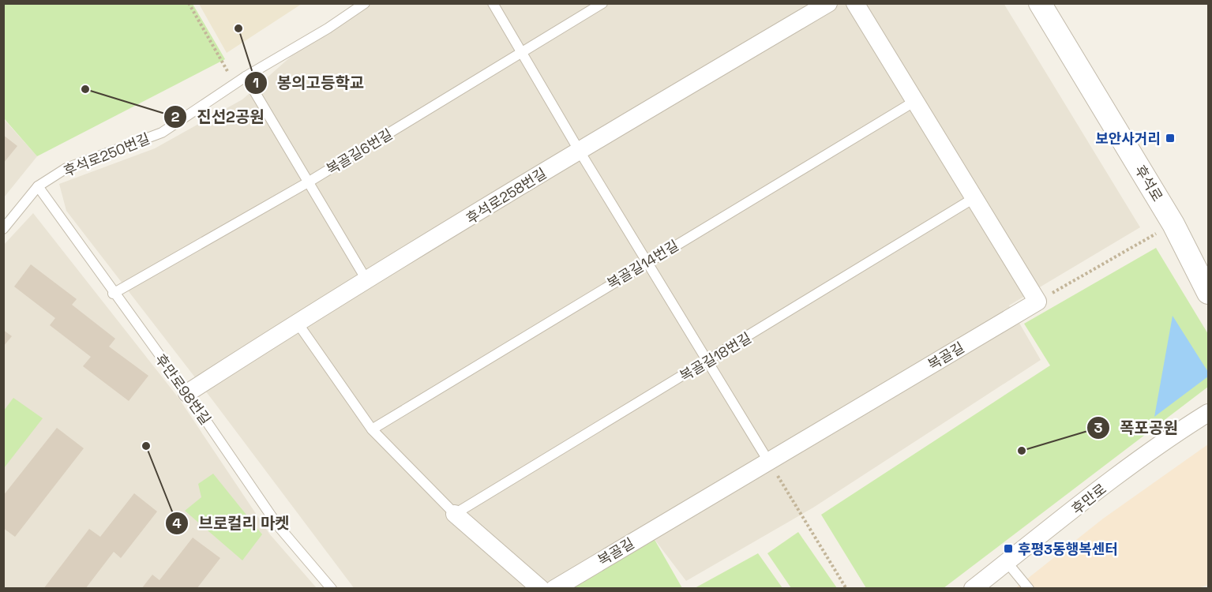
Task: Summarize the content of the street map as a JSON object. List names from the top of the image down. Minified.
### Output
{"streets":{"street":["후석로","후석로258번길","복골길","후만로"],"lane":["복골길6번길","후석로250번길","복골길14번길","복골길18번길","후만로98번길"]},"crossings":[["복골길6번길","후만로98번길"],["후석로250번길","후만로98번길"],["후석로258번길","후만로98번길"]],"places":{"other":["봉의고등학교","진선2공원","브로컬리 마켓","폭포공원"],"transit":["보안사거리","후평3동행복센터"]}}
